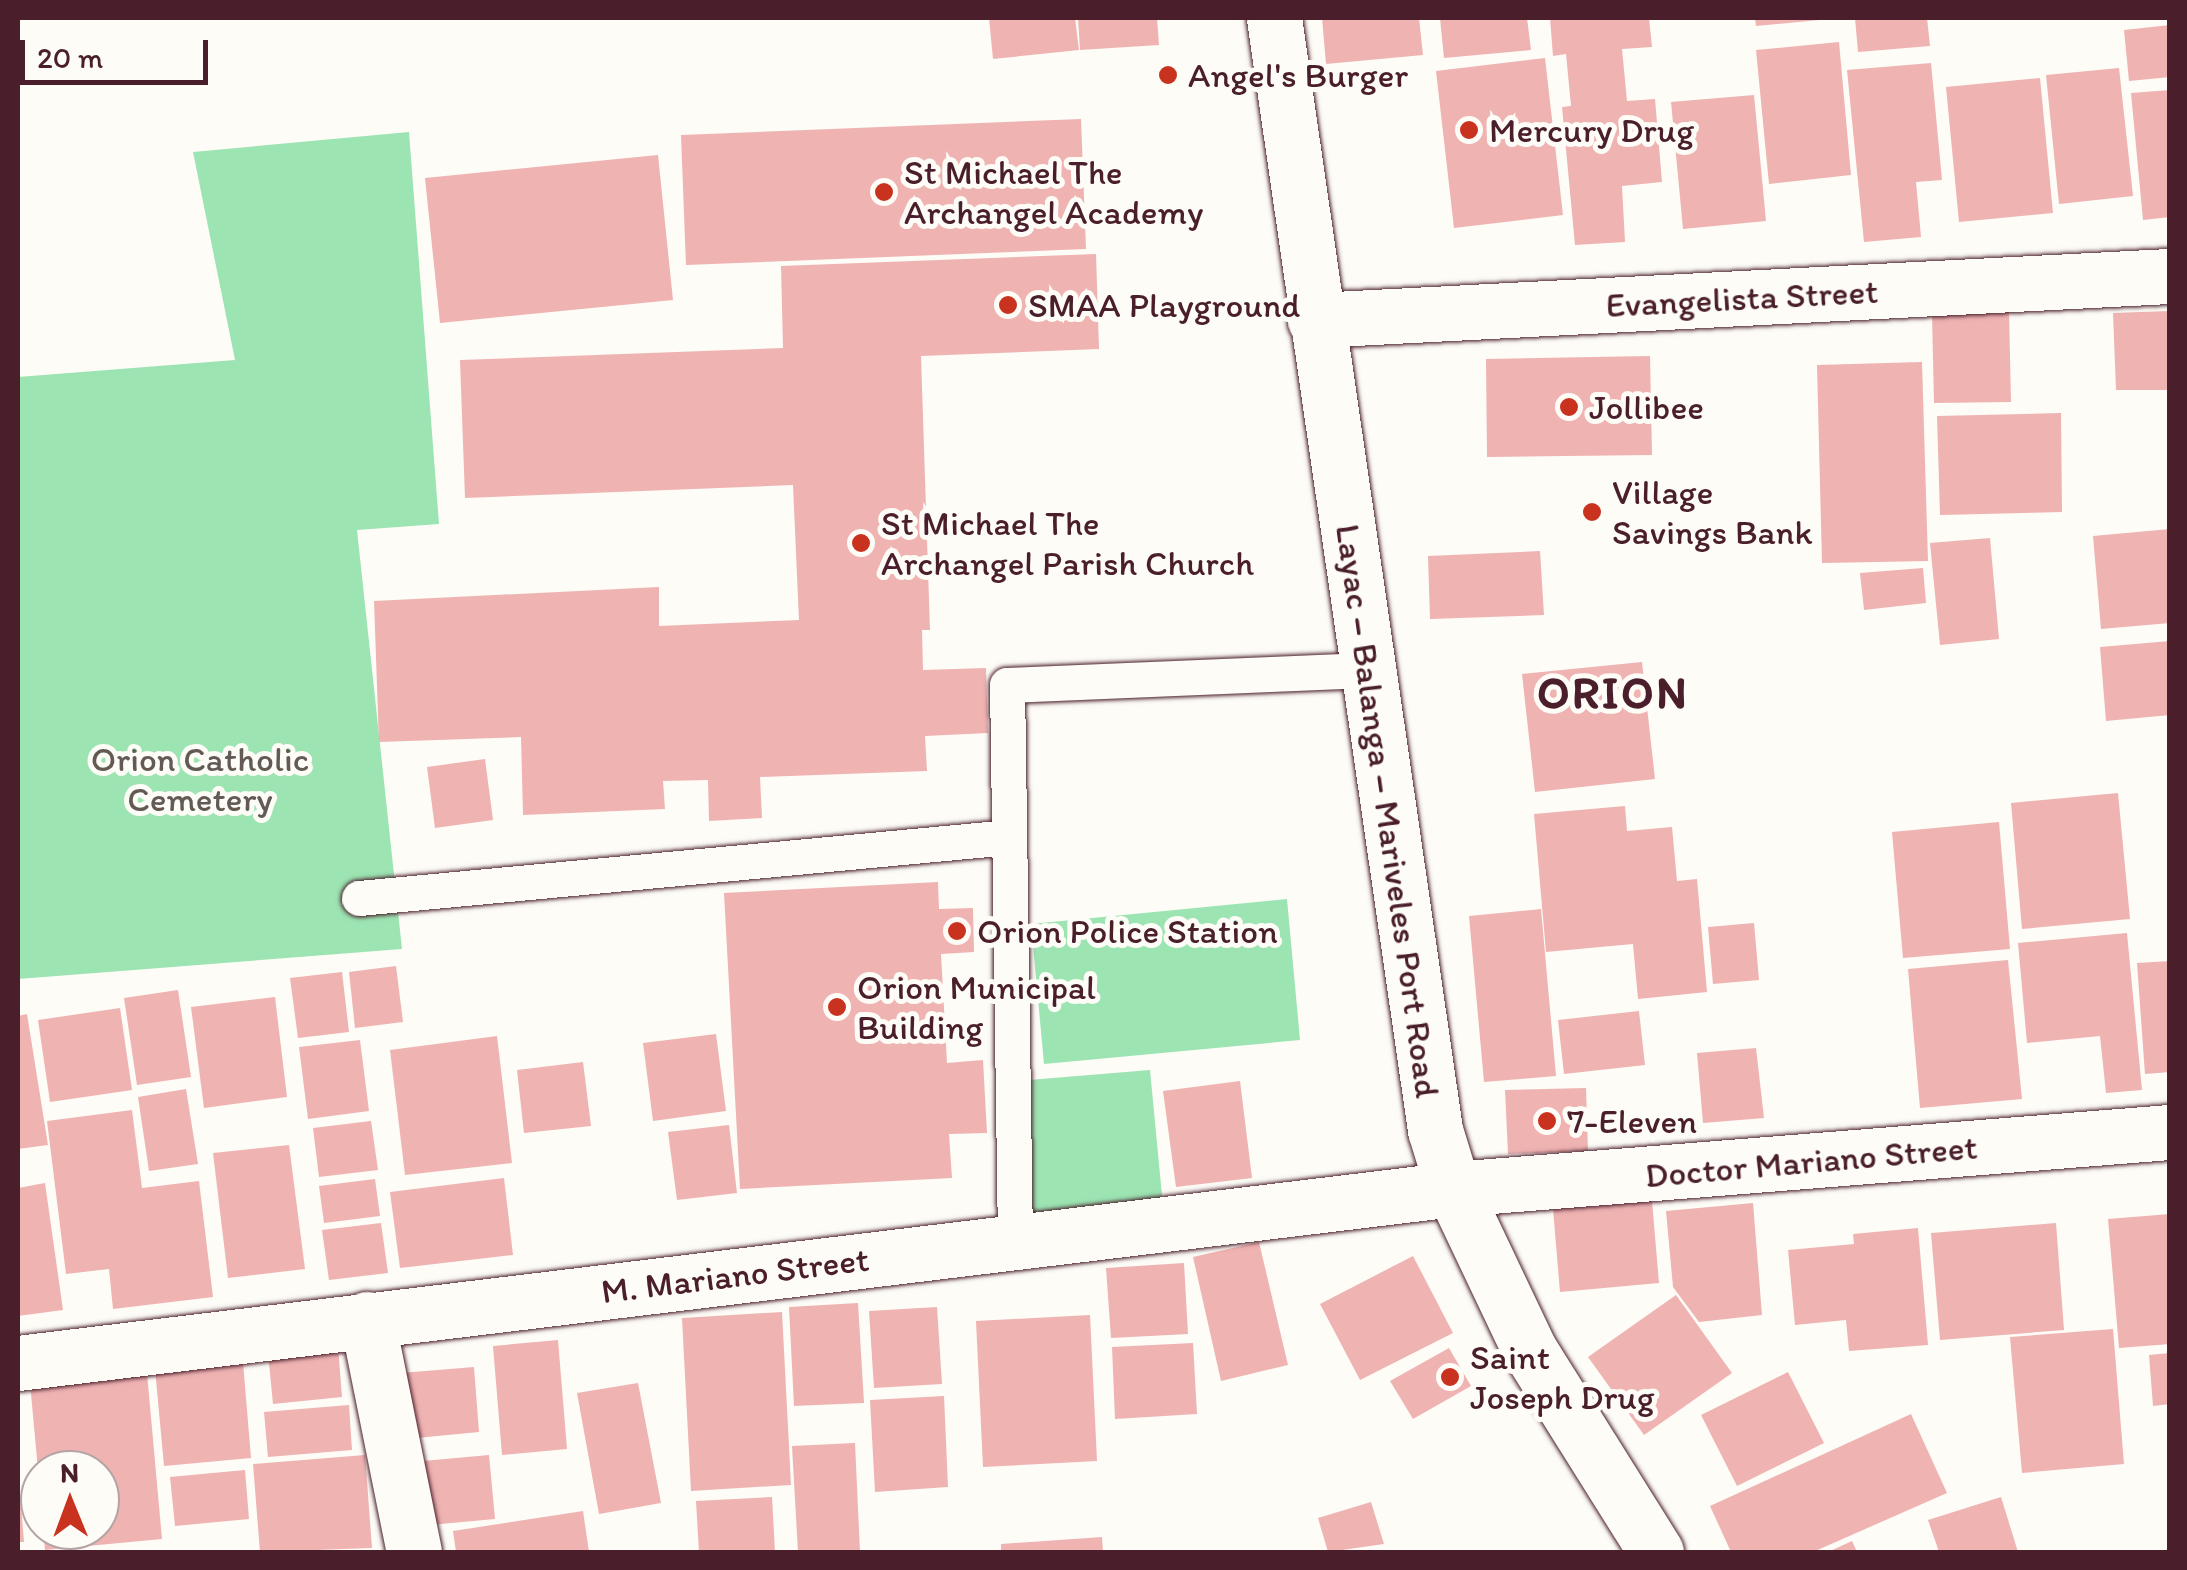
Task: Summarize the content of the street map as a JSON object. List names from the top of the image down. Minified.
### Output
{"streets":{"street":["Evangelista Street","Layac – Balanga – Mariveles Port Road","Doctor Mariano Street","M. Mariano Street"]},"crossings":[["Evangelista Street","Layac – Balanga – Mariveles Port Road"],["Layac – Balanga – Mariveles Port Road","Doctor Mariano Street"],["Layac – Balanga – Mariveles Port Road","M. Mariano Street"],["Doctor Mariano Street","M. Mariano Street"]],"districts":["ORION"],"parks":["Orion Catholic Cemetery"],"places":["Angel's Burger","Mercury Drug","St Michael The Archangel Academy","SMAA Playground","Jollibee","Village Savings Bank","St Michael The Archangel Parish Church","Orion Police Station","Orion Municipal Building","7-Eleven","Saint Joseph Drug"],"scale_bar":"20 m","north":"top"}
